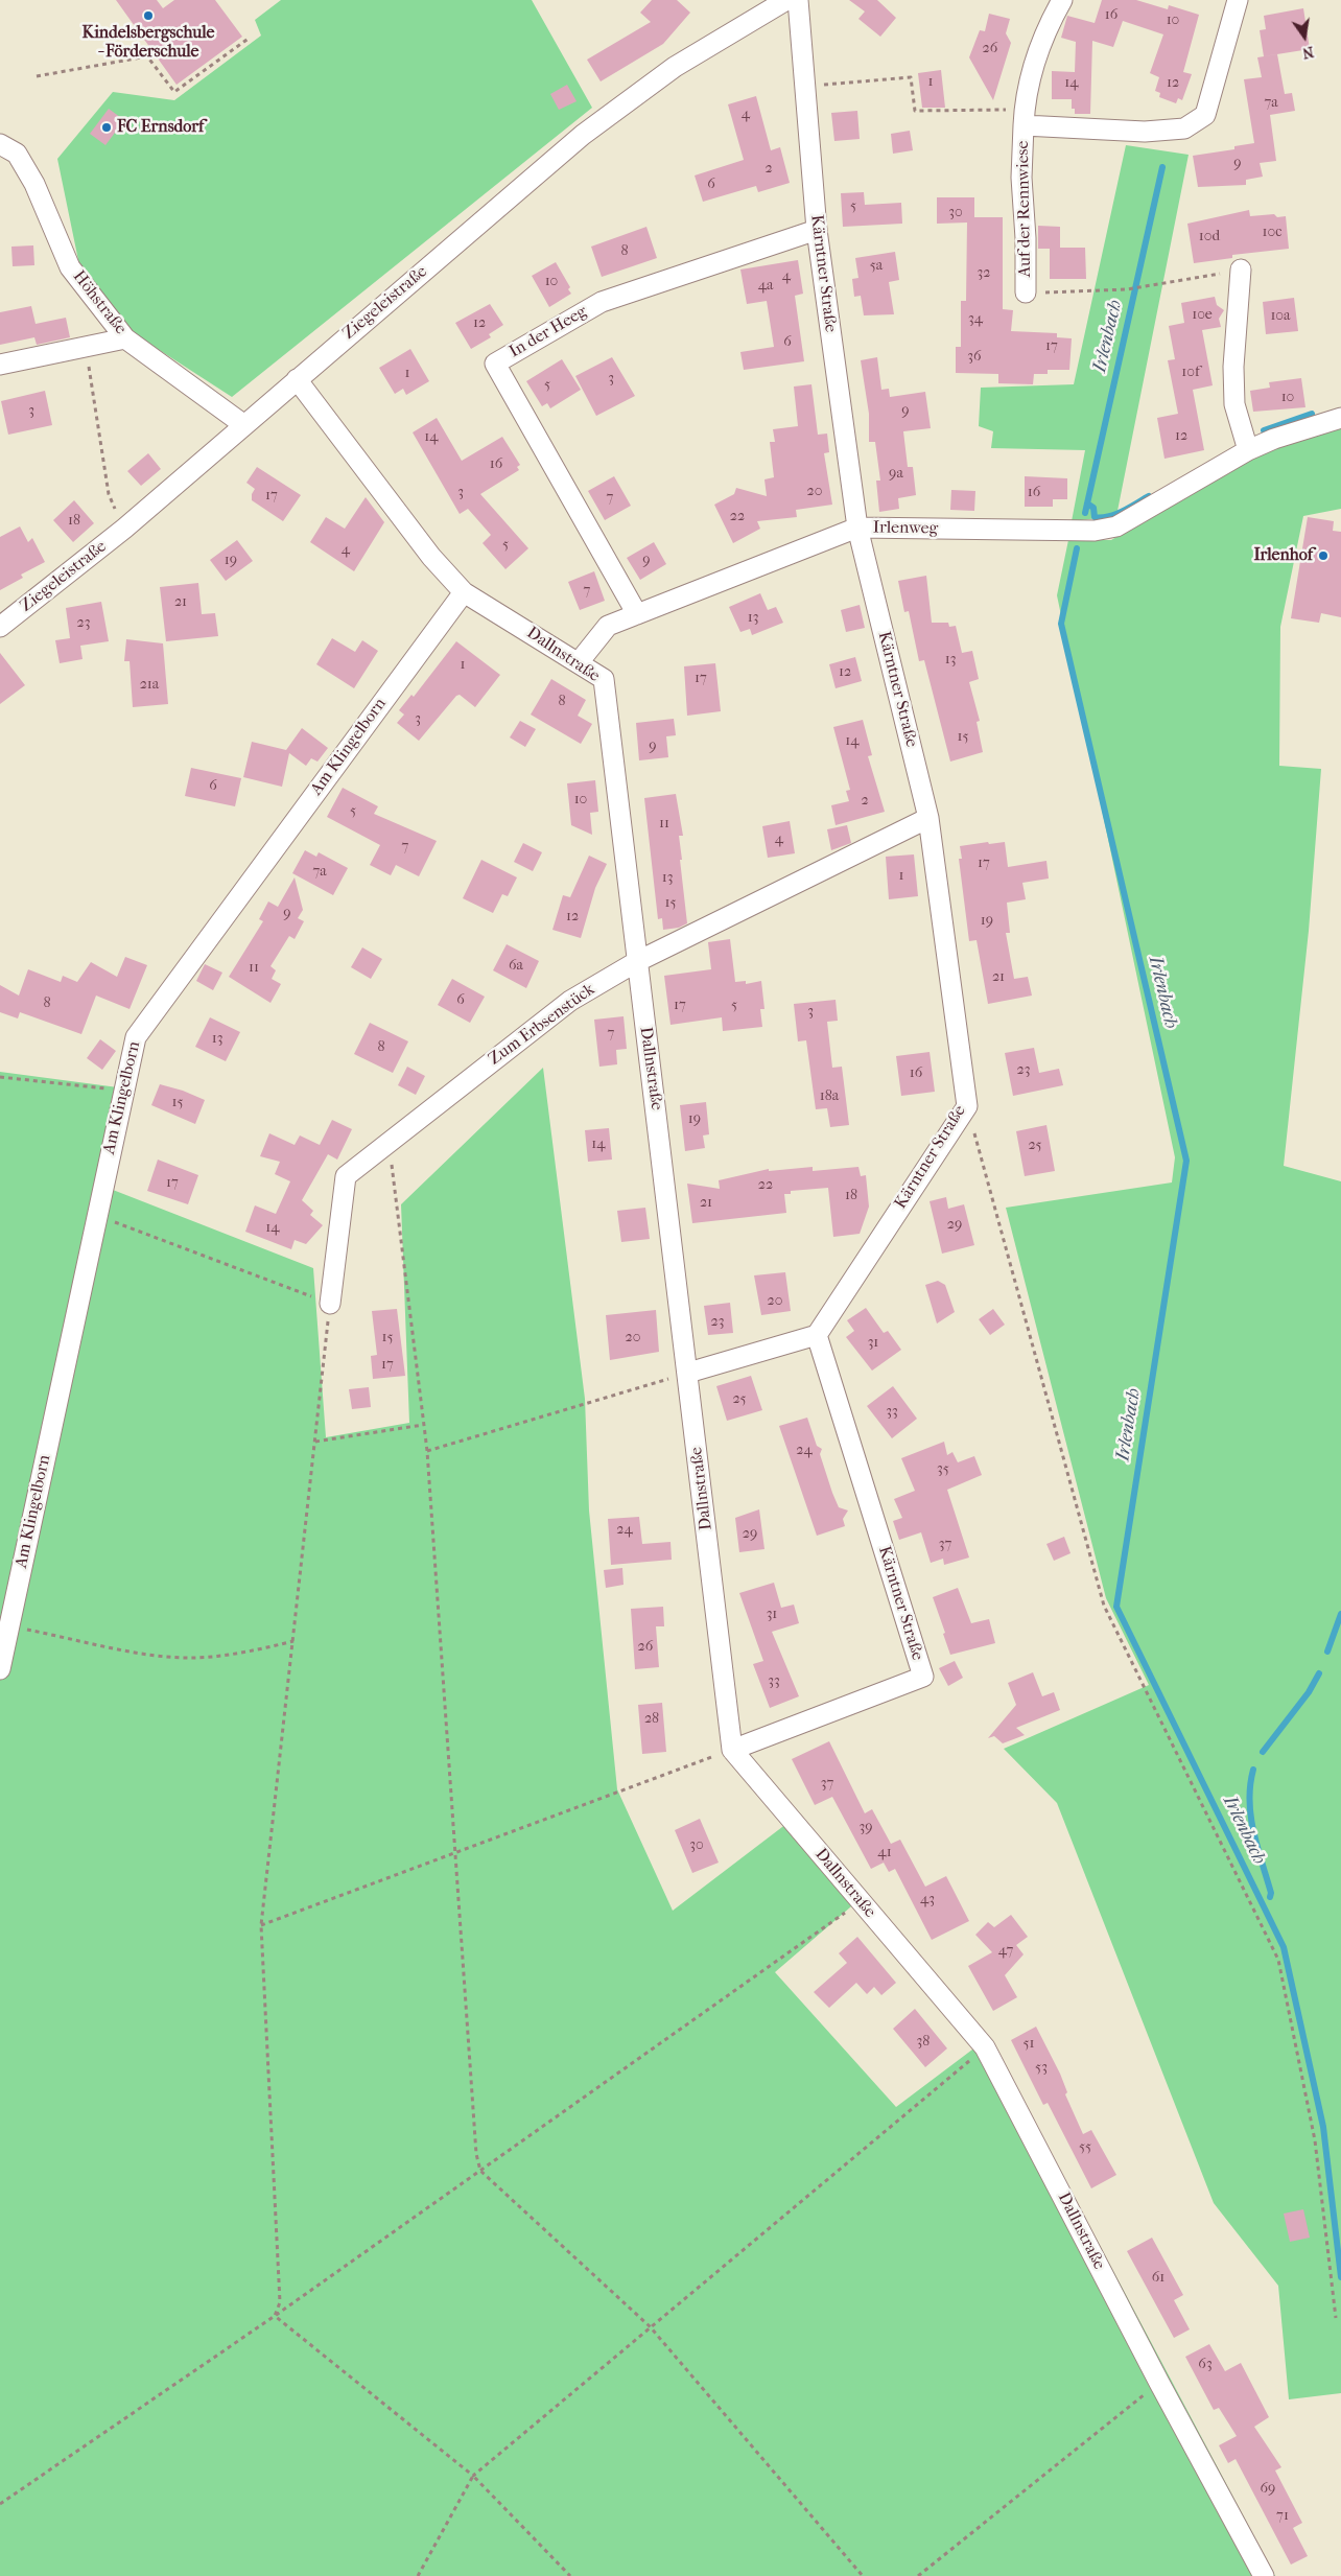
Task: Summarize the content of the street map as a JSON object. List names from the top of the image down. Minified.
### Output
{"streets":{"street":["Auf der Rennwiese","Kärntner Straße","Höhstraße","Ziegeleistraße","In der Heeg","Irlenweg","Dallnstraße","Am Klingelborn","Zum Erbsenstück"]},"crossings":[["Kärntner Straße","In der Heeg"],["Kärntner Straße","Irlenweg"],["Kärntner Straße","Dallnstraße"],["Kärntner Straße","Zum Erbsenstück"],["Höhstraße","Ziegeleistraße"],["Ziegeleistraße","Dallnstraße"],["In der Heeg","Irlenweg"],["Irlenweg","Dallnstraße"],["Dallnstraße","Am Klingelborn"],["Dallnstraße","Zum Erbsenstück"]],"water":["Irlenbach"],"places":["Kindelsbergschule - Förderschule","FC Ernsdorf","Irlenhof"],"house_numbers":["16","10","26","1","14","12","7a","4","9","2","6","5","30","10c","10d","8","5a","32","4","10","4a","10e","10a","34","12","6","17","36","10f","1","3","5","10","3","9","12","14","16","9a","20","3","16","17","7","22","18","5","4","19","9","7","21","13","23","13","1","12","17","21a","8","3","15","14","9","6","10","2","5","11","4","7","17","7a","1","13","15","9","12","19","6a","11","21","6","8","17","5","3","7","13","8","23","16","18a","15","19","14","25","17","22","18","21","29","14","20","23","15","20","31","17","25","33","24","35","24","29","37","31","26","33","28","37","39","30","41","43","47","38","51","53","55","61","63","69","71"],"north":"bottom"}
